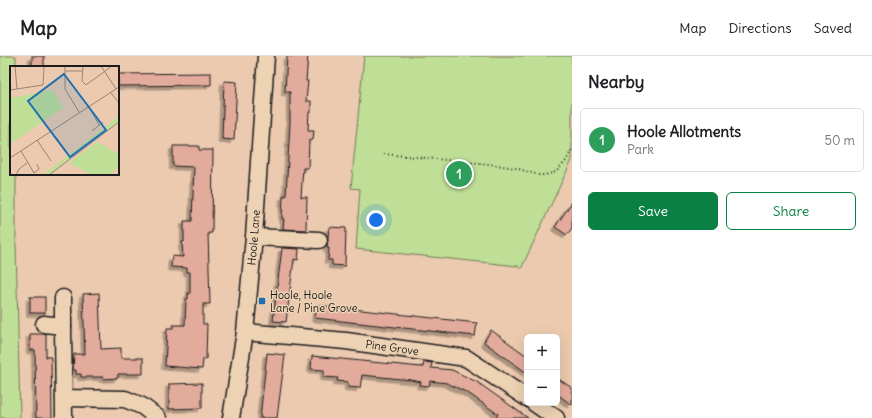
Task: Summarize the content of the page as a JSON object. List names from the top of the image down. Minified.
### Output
{"streets":{"street":["Hoole Lane","Pine Grove"]},"crossings":[["Hoole Lane","Pine Grove"]],"places":{"transit":["Hoole, Hoole Lane / Pine Grove"]},"page":{"header":"Map","nav":["Map","Directions","Saved"],"heading":"Nearby","list":[{"mark":"1","name":"Hoole Allotments","note":"Park","value":"50 m"}],"pins":"1","buttons":["Save","Share"],"map_buttons":["+","−"]}}
